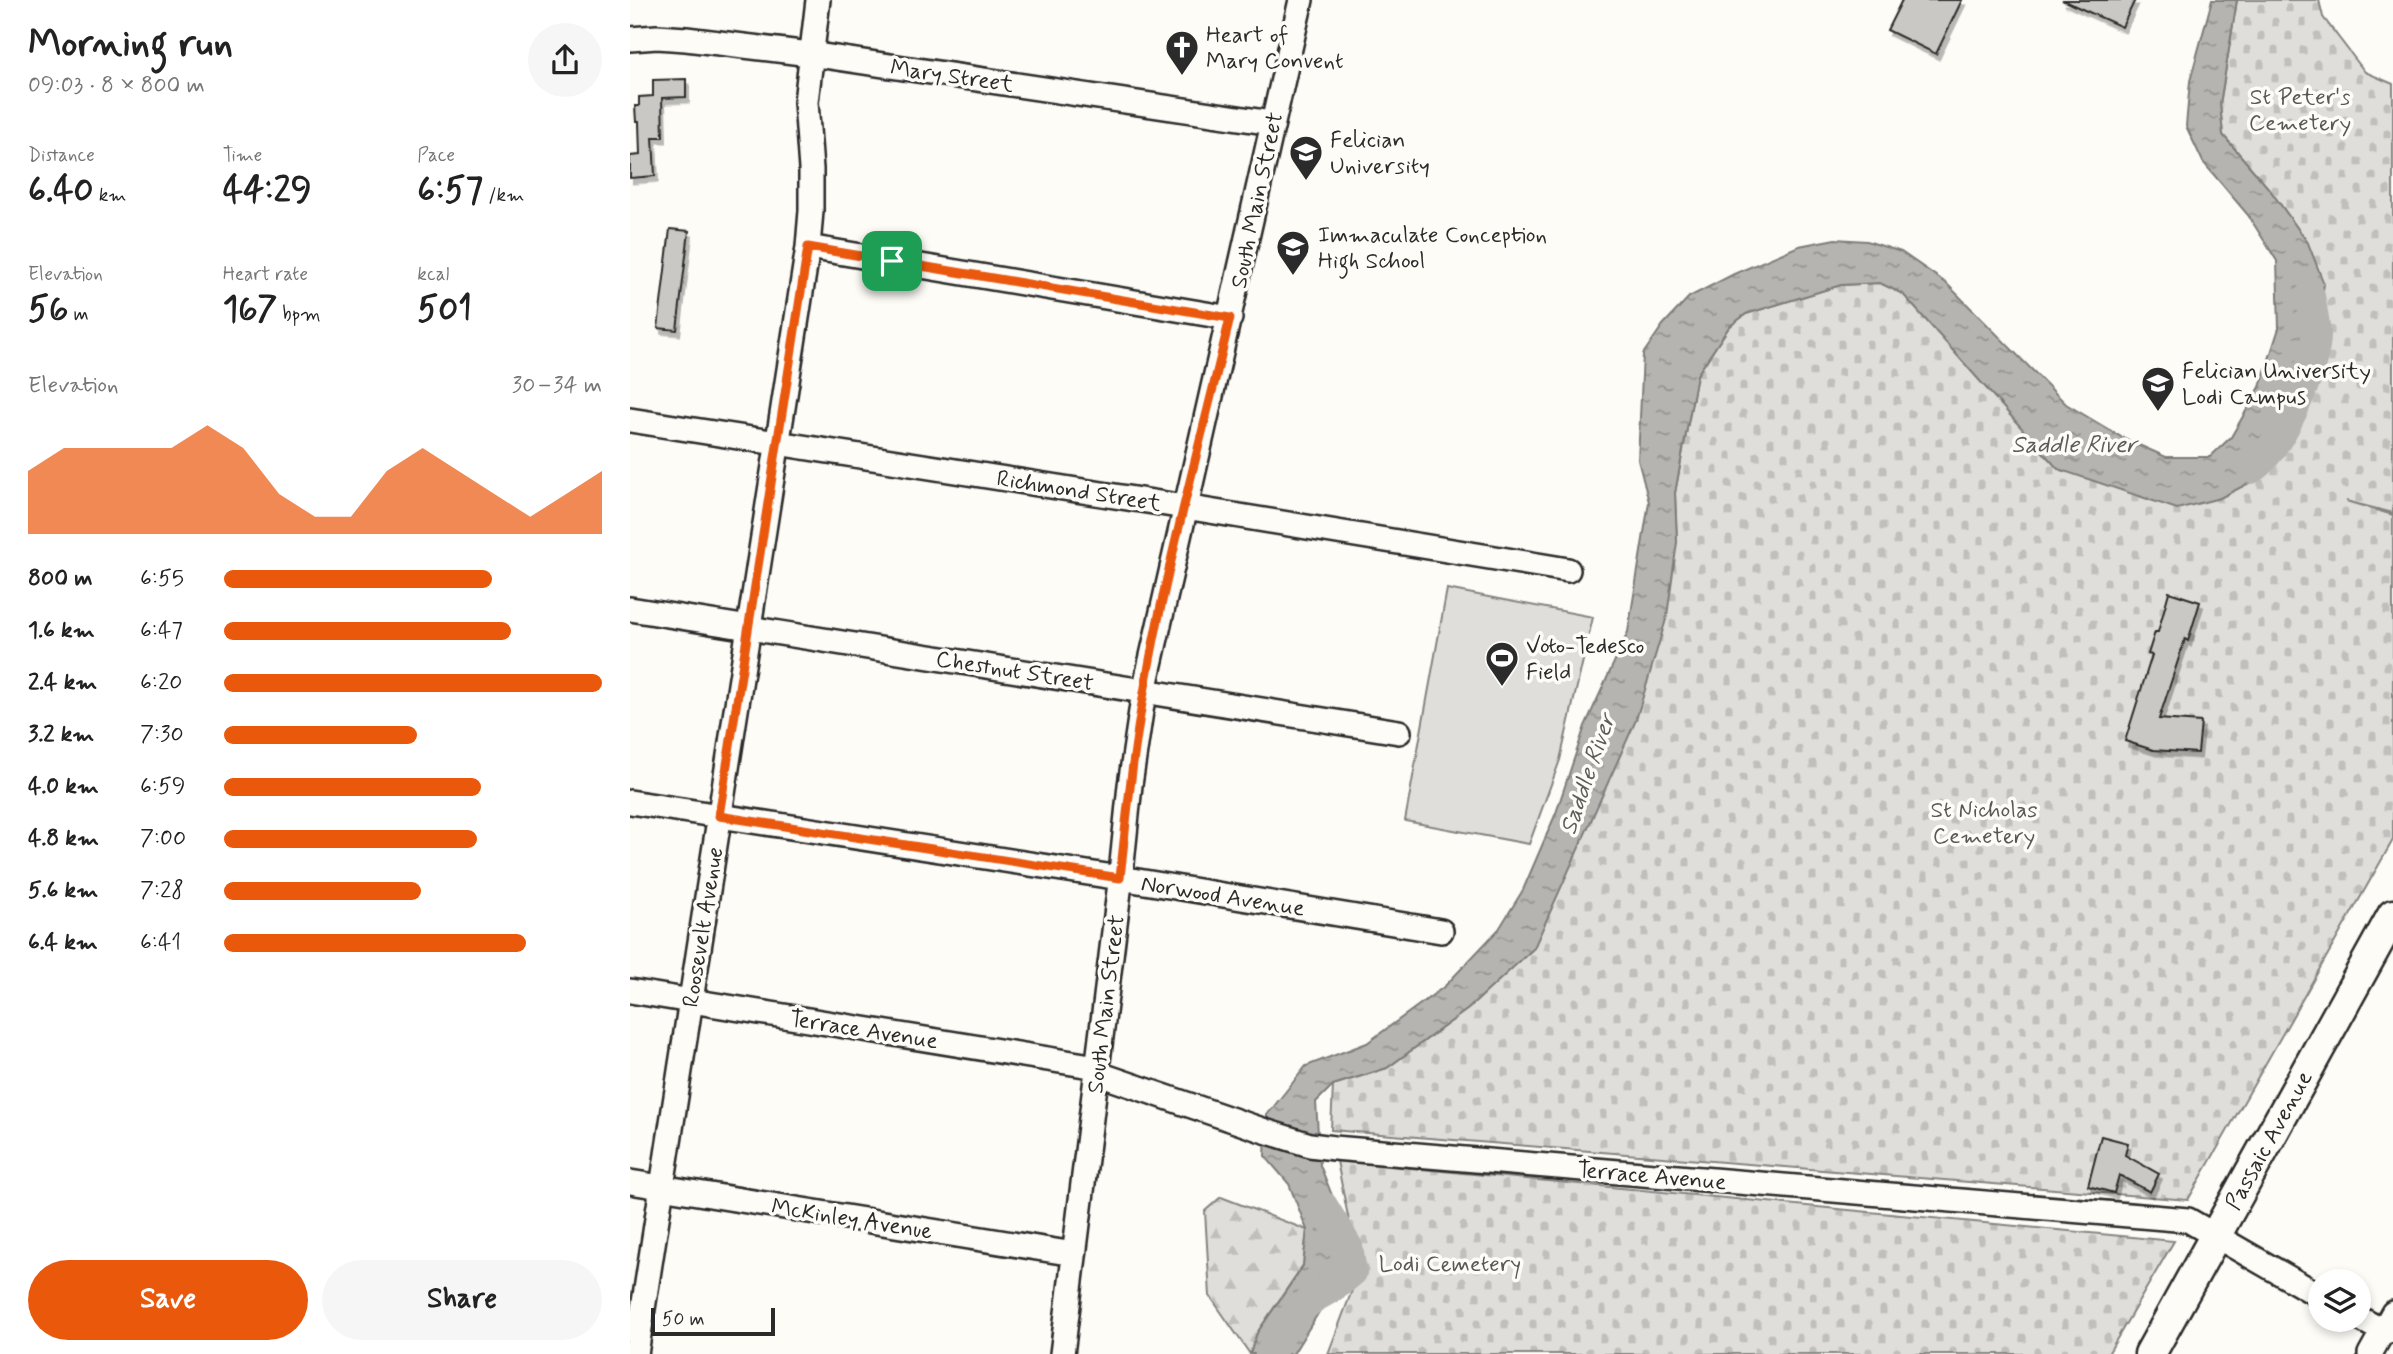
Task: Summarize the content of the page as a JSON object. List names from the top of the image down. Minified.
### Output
{"streets":{"main road":["Passaic Avenue"],"street":["Mary Street","South Main Street","Richmond Street","Chestnut Street","Norwood Avenue","Roosevelt Avenue","Terrace Avenue","McKinley Avenue"]},"crossings":[["Mary Street","South Main Street"],["Mary Street","Roosevelt Avenue"],["South Main Street","Richmond Street"],["South Main Street","Chestnut Street"],["South Main Street","Norwood Avenue"],["South Main Street","Terrace Avenue"],["South Main Street","McKinley Avenue"],["Richmond Street","Roosevelt Avenue"],["Chestnut Street","Roosevelt Avenue"],["Norwood Avenue","Roosevelt Avenue"],["Roosevelt Avenue","Terrace Avenue"],["Roosevelt Avenue","McKinley Avenue"],["Terrace Avenue","Passaic Avenue"]],"water":["Saddle River"],"parks":["St Peter's Cemetery","St Nicholas Cemetery","Lodi Cemetery"],"places":{"church":["Heart of Mary Convent"],"school or university":["Felician University","Immaculate Conception High School","Felician University Lodi Campus"],"sports":["Voto-Tedesco Field"]},"scale_bar":"50 m","page":{"heading":["Morning run","09:03 · 8 × 800 m"],"stats":[["Distance","6.40 km"],["Time","44:29"],["Pace","6:57 /km"],["Elevation","56 m"],["Heart rate","167 bpm"],["kcal","501"]],"chart":["Elevation","30–34 m"],"list":[{"name":"800 m","note":"6:55"},{"name":"1.6 km","note":"6:47"},{"name":"2.4 km","note":"6:20"},{"name":"3.2 km","note":"7:30"},{"name":"4.0 km","note":"6:59"},{"name":"4.8 km","note":"7:00"},{"name":"5.6 km","note":"7:28"},{"name":"6.4 km","note":"6:41"}],"buttons":["Save","Share"],"scale":"50 m"}}
